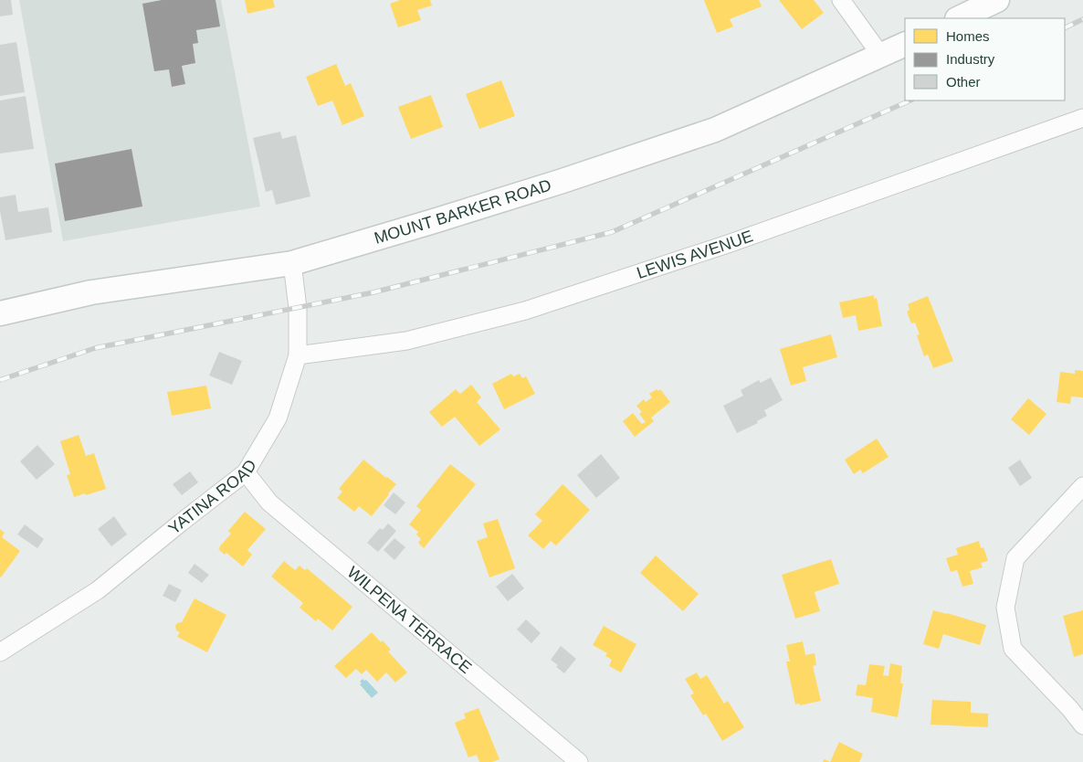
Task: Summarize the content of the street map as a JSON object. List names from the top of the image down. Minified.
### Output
{"streets":{"main road":["MOUNT BARKER ROAD"],"street":["LEWIS AVENUE","YATINA ROAD","WILPENA TERRACE"]},"crossings":[["MOUNT BARKER ROAD","YATINA ROAD"],["LEWIS AVENUE","YATINA ROAD"],["YATINA ROAD","WILPENA TERRACE"]],"legend":["Homes","Industry","Other"]}
